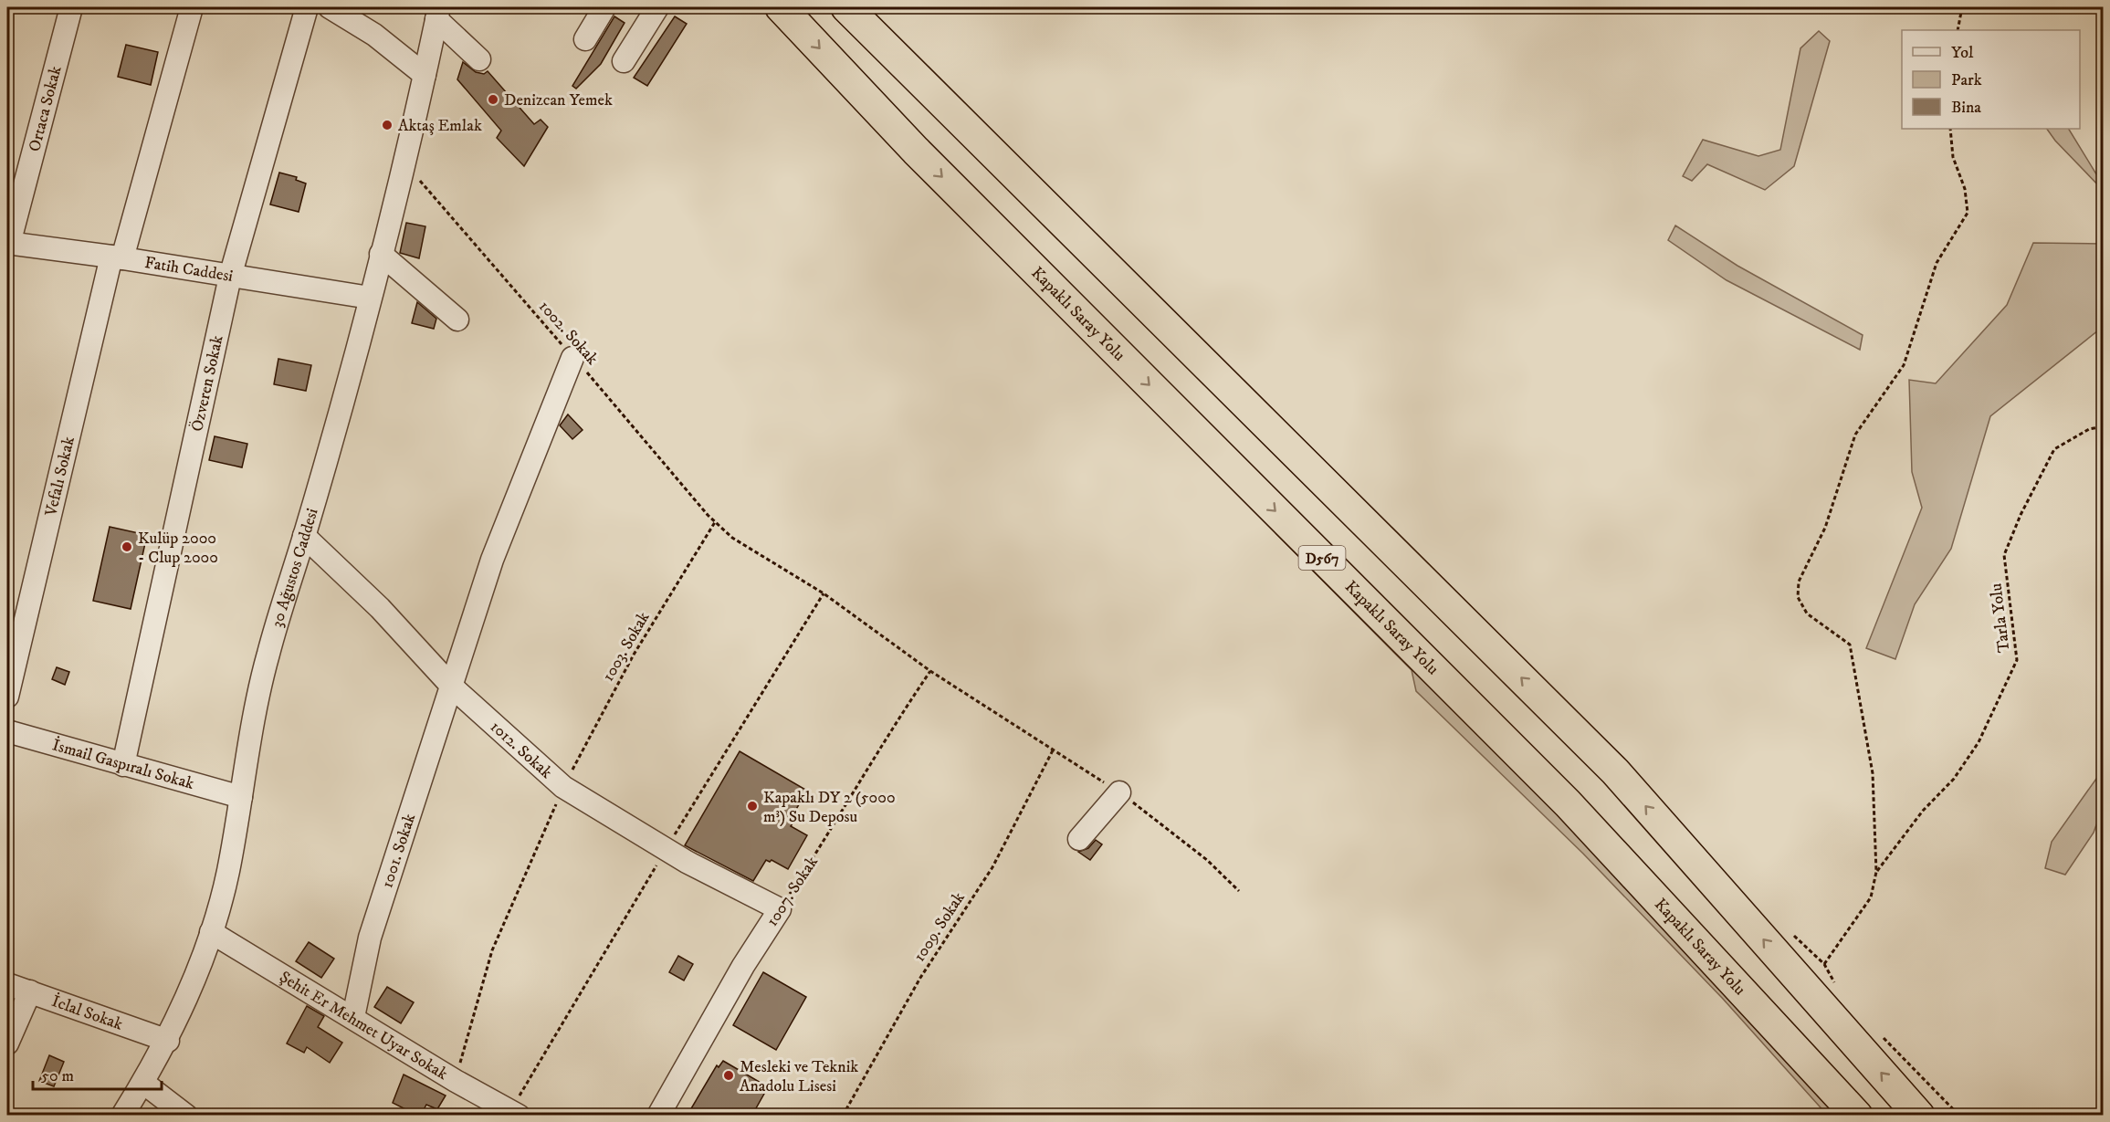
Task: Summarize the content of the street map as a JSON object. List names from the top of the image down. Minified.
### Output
{"streets":{"highway":["Kapaklı Saray Yolu","D567"],"street":["Ortaca Sokak","Fatih Caddesi","Özveren Sokak","Vefalı Sokak","30 Ağustos Caddesi","1012. Sokak","İsmail Gaspıralı Sokak","1001. Sokak","1007. Sokak","İclal Sokak","Şehit Er Mehmet Uyar Sokak"],"path":["1002. Sokak","Tarla Yolu","1003. Sokak","1009. Sokak"]},"crossings":[["Ortaca Sokak","Fatih Caddesi"],["Fatih Caddesi","Özveren Sokak"],["Fatih Caddesi","Vefalı Sokak"],["Fatih Caddesi","30 Ağustos Caddesi"],["1002. Sokak","30 Ağustos Caddesi"],["1002. Sokak","1003. Sokak"],["1002. Sokak","1001. Sokak"],["1002. Sokak","1007. Sokak"],["1002. Sokak","1009. Sokak"],["Özveren Sokak","İsmail Gaspıralı Sokak"],["30 Ağustos Caddesi","1012. Sokak"],["30 Ağustos Caddesi","İsmail Gaspıralı Sokak"],["30 Ağustos Caddesi","İclal Sokak"],["30 Ağustos Caddesi","Şehit Er Mehmet Uyar Sokak"],["1003. Sokak","1012. Sokak"],["1003. Sokak","Şehit Er Mehmet Uyar Sokak"],["1012. Sokak","1001. Sokak"],["1012. Sokak","1007. Sokak"],["1001. Sokak","Şehit Er Mehmet Uyar Sokak"]],"places":["Denizcan Yemek","Aktaş Emlak","Kulüp 2000 - Clup 2000","Kapaklı DY 2 (5000 m³) Su Deposu","Mesleki ve Teknik Anadolu Lisesi"],"legend":["Yol","Park","Bina"],"scale_bar":"50 m"}
